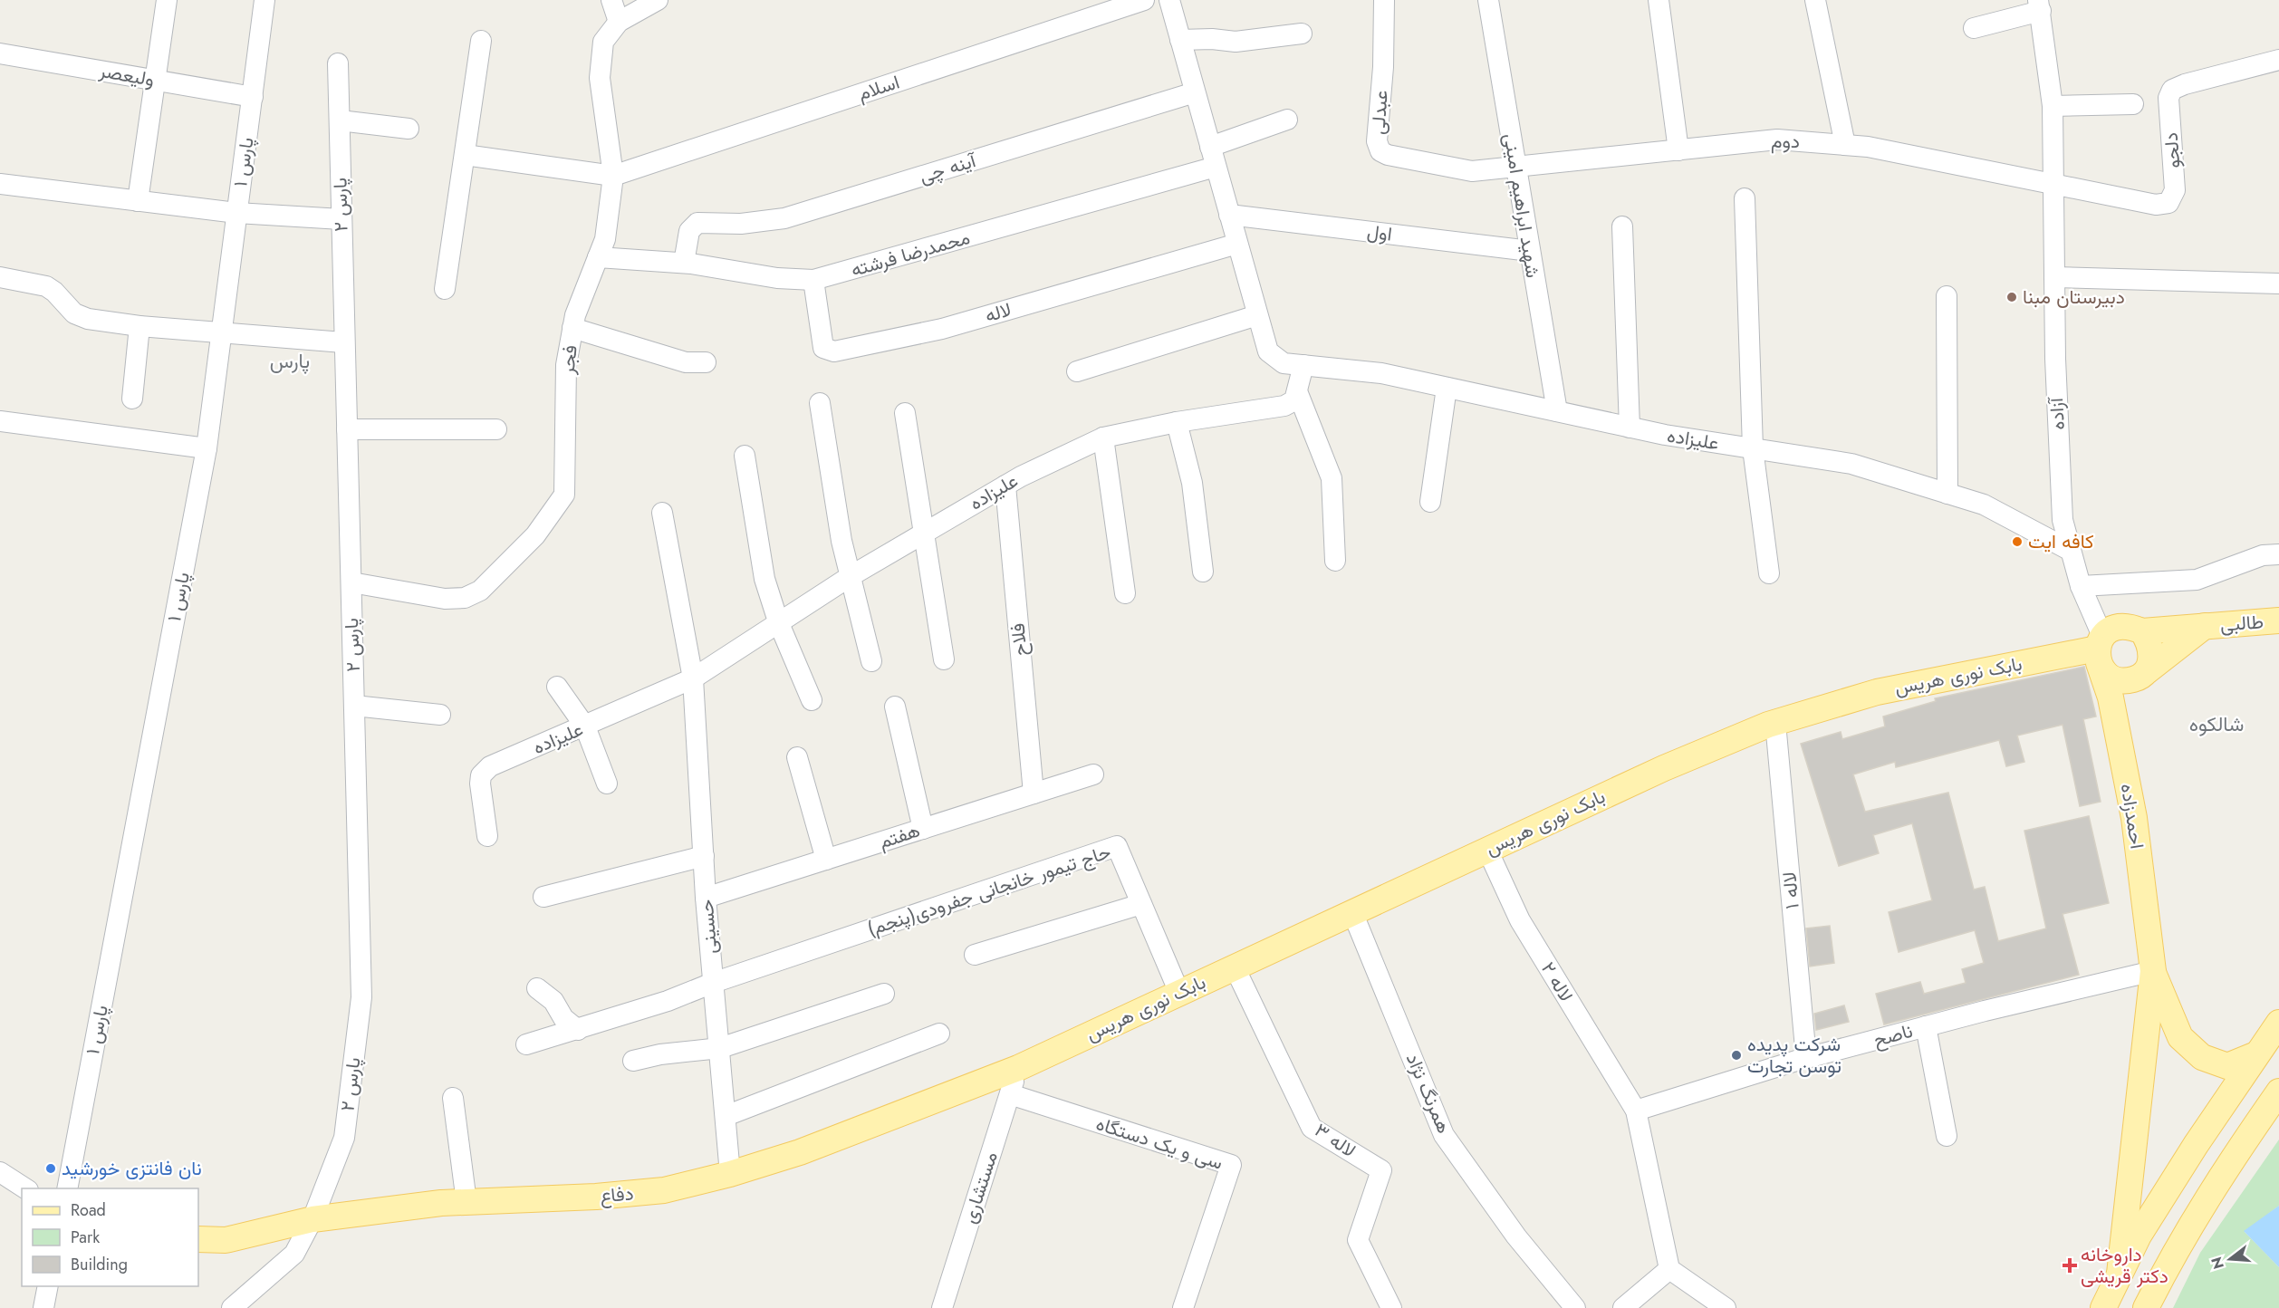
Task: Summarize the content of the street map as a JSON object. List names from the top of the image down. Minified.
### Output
{"streets":{"main road":["طالبی","بابک نوری هریس","احمدزاده","دفاع"],"street":["ولیعصر","اسلام","عبدلی","دوم","دلجو","پارس ۱","آینه چی","پارس ۲","شهید ابراهیم امینی","اول","محمدرضا فرشته","لاله","فجر","آزاده","علیزاده","فلاح","هفتم","حاج تیمور خانجانی جفرودی(پنجم)","لاله ۱","حسینی","لاله ۲","ناصح","همرنگ نژاد","لاله ۳","سی و یک دستگاه","مستشاری"]},"crossings":[["ولیعصر","پارس ۱"],["اسلام","فجر"],["عبدلی","دوم"],["عبدلی","شهید ابراهیم امینی"],["دوم","دلجو"],["دوم","شهید ابراهیم امینی"],["دوم","آزاده"],["دلجو","آزاده"],["آینه چی","محمدرضا فرشته"],["پارس ۲","فجر"],["پارس ۲","دفاع"],["شهید ابراهیم امینی","اول"],["شهید ابراهیم امینی","علیزاده"],["محمدرضا فرشته","لاله"],["محمدرضا فرشته","فجر"],["آزاده","علیزاده"],["آزاده","طالبی"],["آزاده","بابک نوری هریس"],["آزاده","احمدزاده"],["علیزاده","فلاح"],["علیزاده","حسینی"],["طالبی","بابک نوری هریس"],["طالبی","احمدزاده"],["فلاح","هفتم"],["بابک نوری هریس","احمدزاده"],["بابک نوری هریس","حاج تیمور خانجانی جفرودی(پنجم)"],["بابک نوری هریس","لاله ۱"],["بابک نوری هریس","لاله ۲"],["بابک نوری هریس","همرنگ نژاد"],["بابک نوری هریس","لاله ۳"],["بابک نوری هریس","مستشاری"],["بابک نوری هریس","دفاع"],["احمدزاده","ناصح"],["هفتم","حسینی"],["حاج تیمور خانجانی جفرودی(پنجم)","حسینی"],["لاله ۱","ناصح"],["حسینی","دفاع"],["لاله ۲","ناصح"],["سی و یک دستگاه","مستشاری"],["مستشاری","دفاع"]],"districts":["پارس","شالکوه"],"places":{"other":["دبیرستان مبنا","کافه ایت","شرکت پدیده توسن تجارت","نان فانتزی خورشید"],"health":["داروخانه دکتر قریشی"]},"legend":["Road","Park","Building"],"north":"left"}
